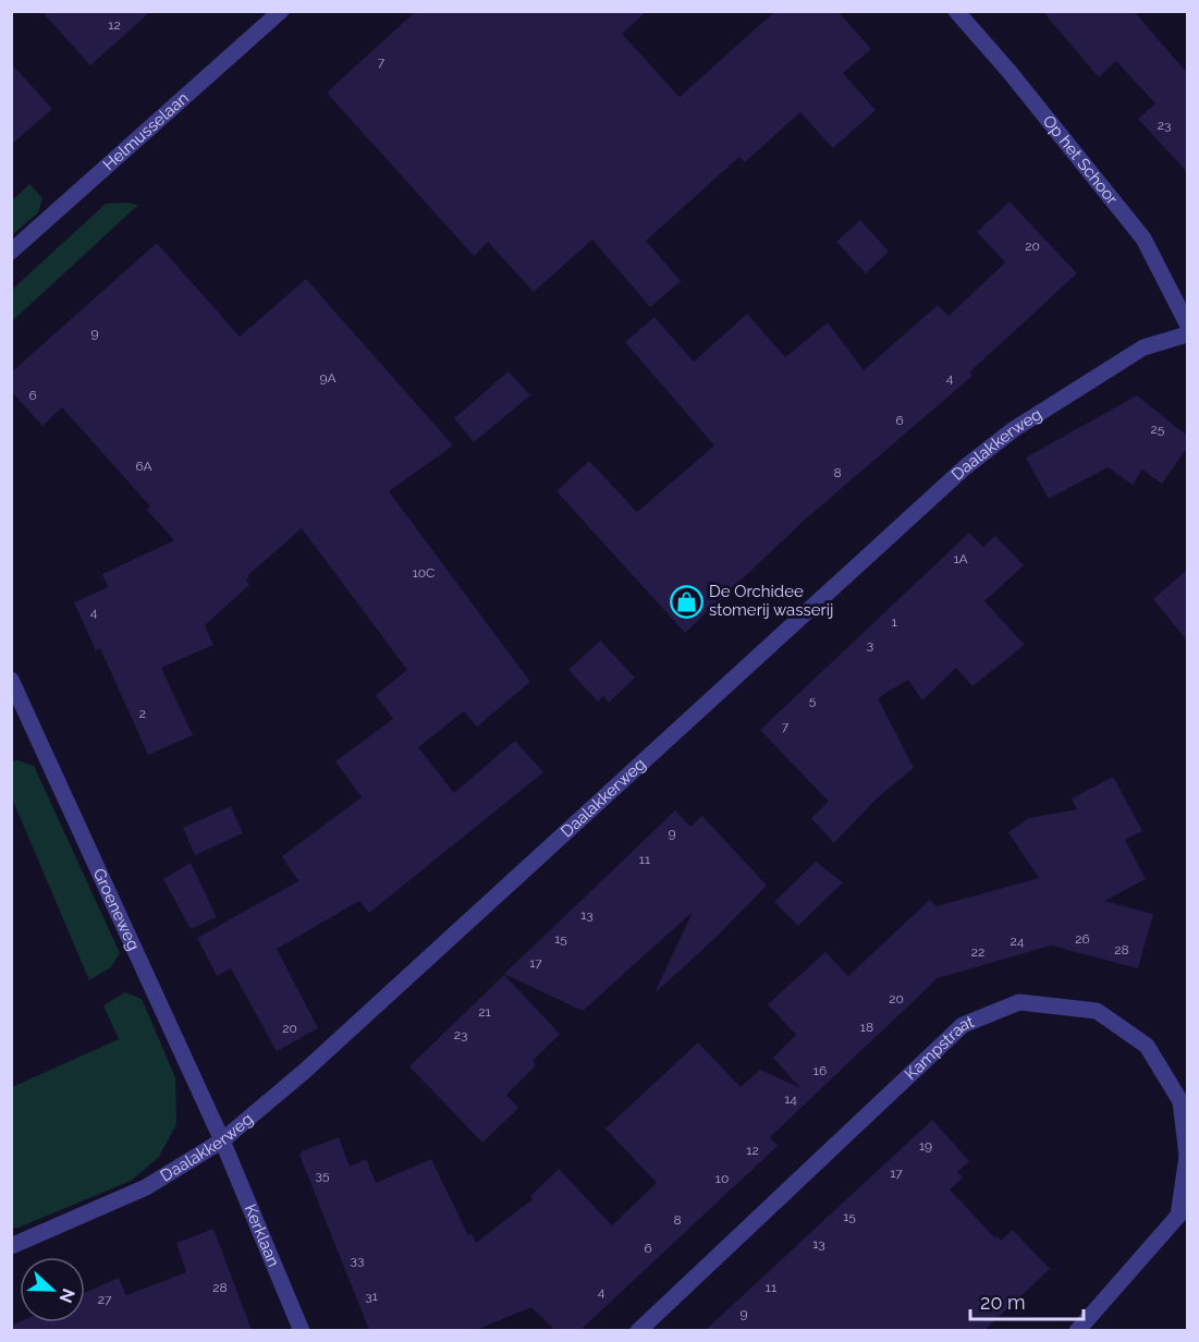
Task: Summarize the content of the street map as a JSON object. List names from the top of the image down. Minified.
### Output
{"streets":{"street":["Helmusselaan","Op het Schoor","Daalakkerweg","Groeneweg","Kampstraat","Kerklaan"]},"crossings":[["Daalakkerweg","Groeneweg"],["Daalakkerweg","Kerklaan"],["Groeneweg","Kerklaan"]],"places":{"shop":["De Orchidee stomerij wasserij"]},"house_numbers":["12","7","23","20","9","9A","4","6","6","25","6A","8","1A","10C","4","1","3","5","2","7","9","11","13","15","26","24","28","22","17","20","21","18","20","23","16","14","19","12","17","35","10","15","8","13","6","33","28","11","4","31","27","9"],"scale_bar":"20 m","north":"right"}
